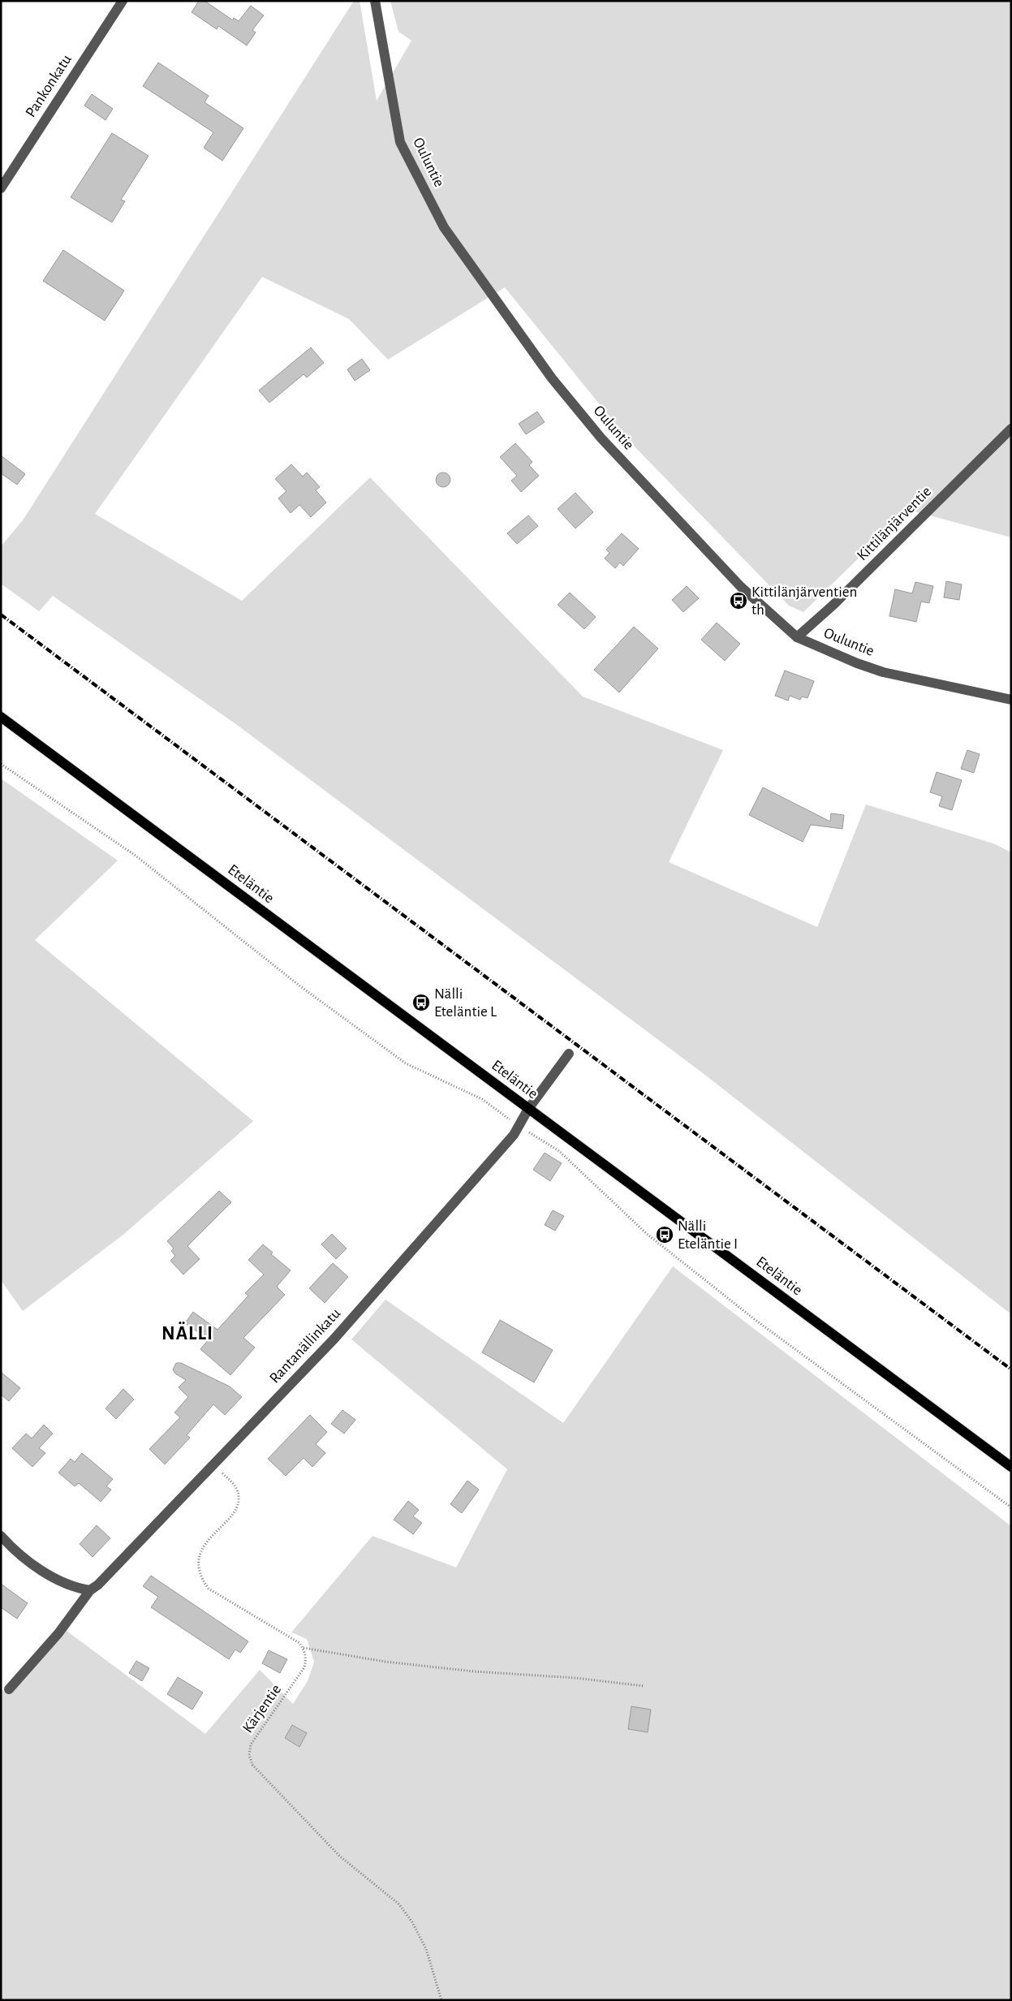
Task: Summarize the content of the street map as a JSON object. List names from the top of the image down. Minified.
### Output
{"streets":{"main road":["Eteläntie"],"street":["Pankonkatu","Ouluntie","Kittilänjärventie","Rantanällinkatu"],"path":["Kärjentie"]},"crossings":[["Ouluntie","Kittilänjärventie"],["Eteläntie","Rantanällinkatu"]],"districts":["NÄLLI"],"places":{"bus stop":["Kittilänjärventien th","Nälli Eteläntie L","Nälli Eteläntie I"]}}
